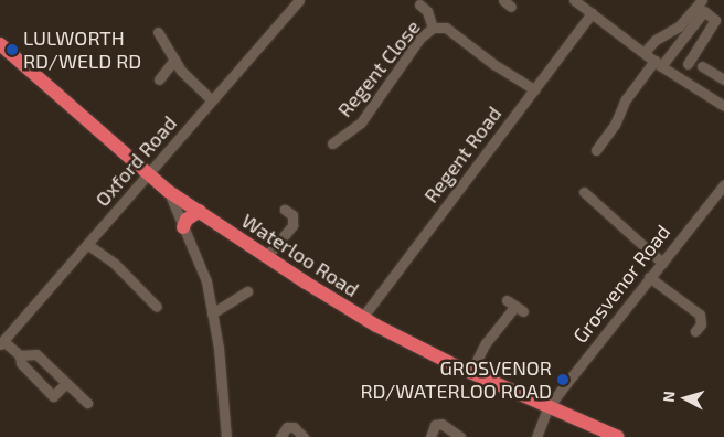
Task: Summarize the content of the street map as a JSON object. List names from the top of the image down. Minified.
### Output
{"streets":{"highway":["Waterloo Road"],"street":["Regent Close","Regent Road","Oxford Road","Grosvenor Road"]},"crossings":[["Regent Close","Regent Road"],["Regent Road","Waterloo Road"],["Oxford Road","Waterloo Road"],["Waterloo Road","Grosvenor Road"]],"places":["LULWORTH RD/WELD RD","GROSVENOR RD/WATERLOO ROAD"],"north":"left"}
